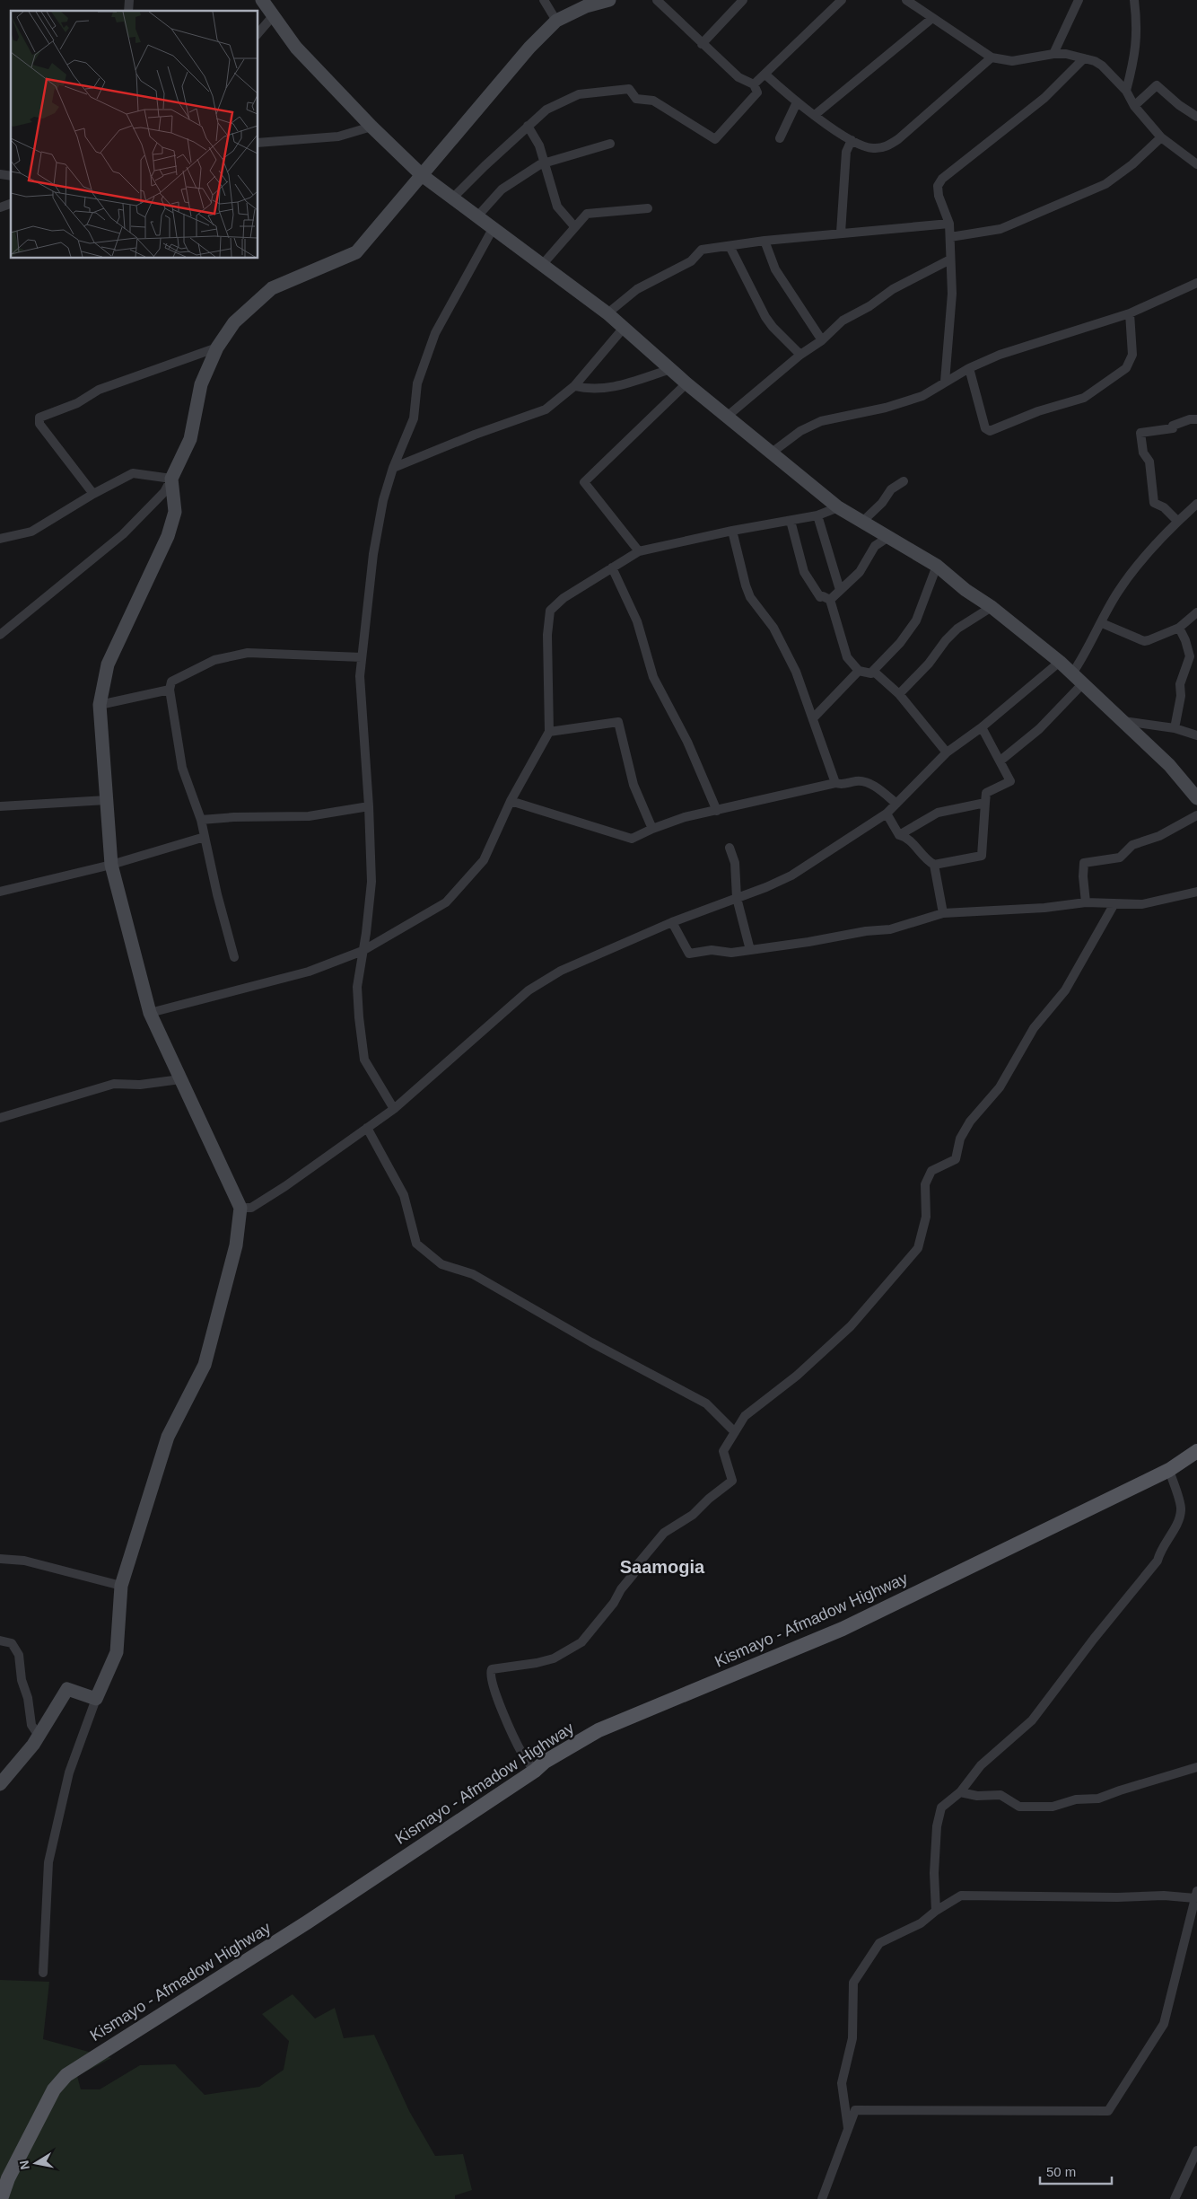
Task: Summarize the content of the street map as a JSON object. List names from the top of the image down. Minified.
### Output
{"streets":{"main road":["Kismayo - Afmadow Highway"]},"districts":["Saamogia"],"scale_bar":"50 m","north":"left"}
